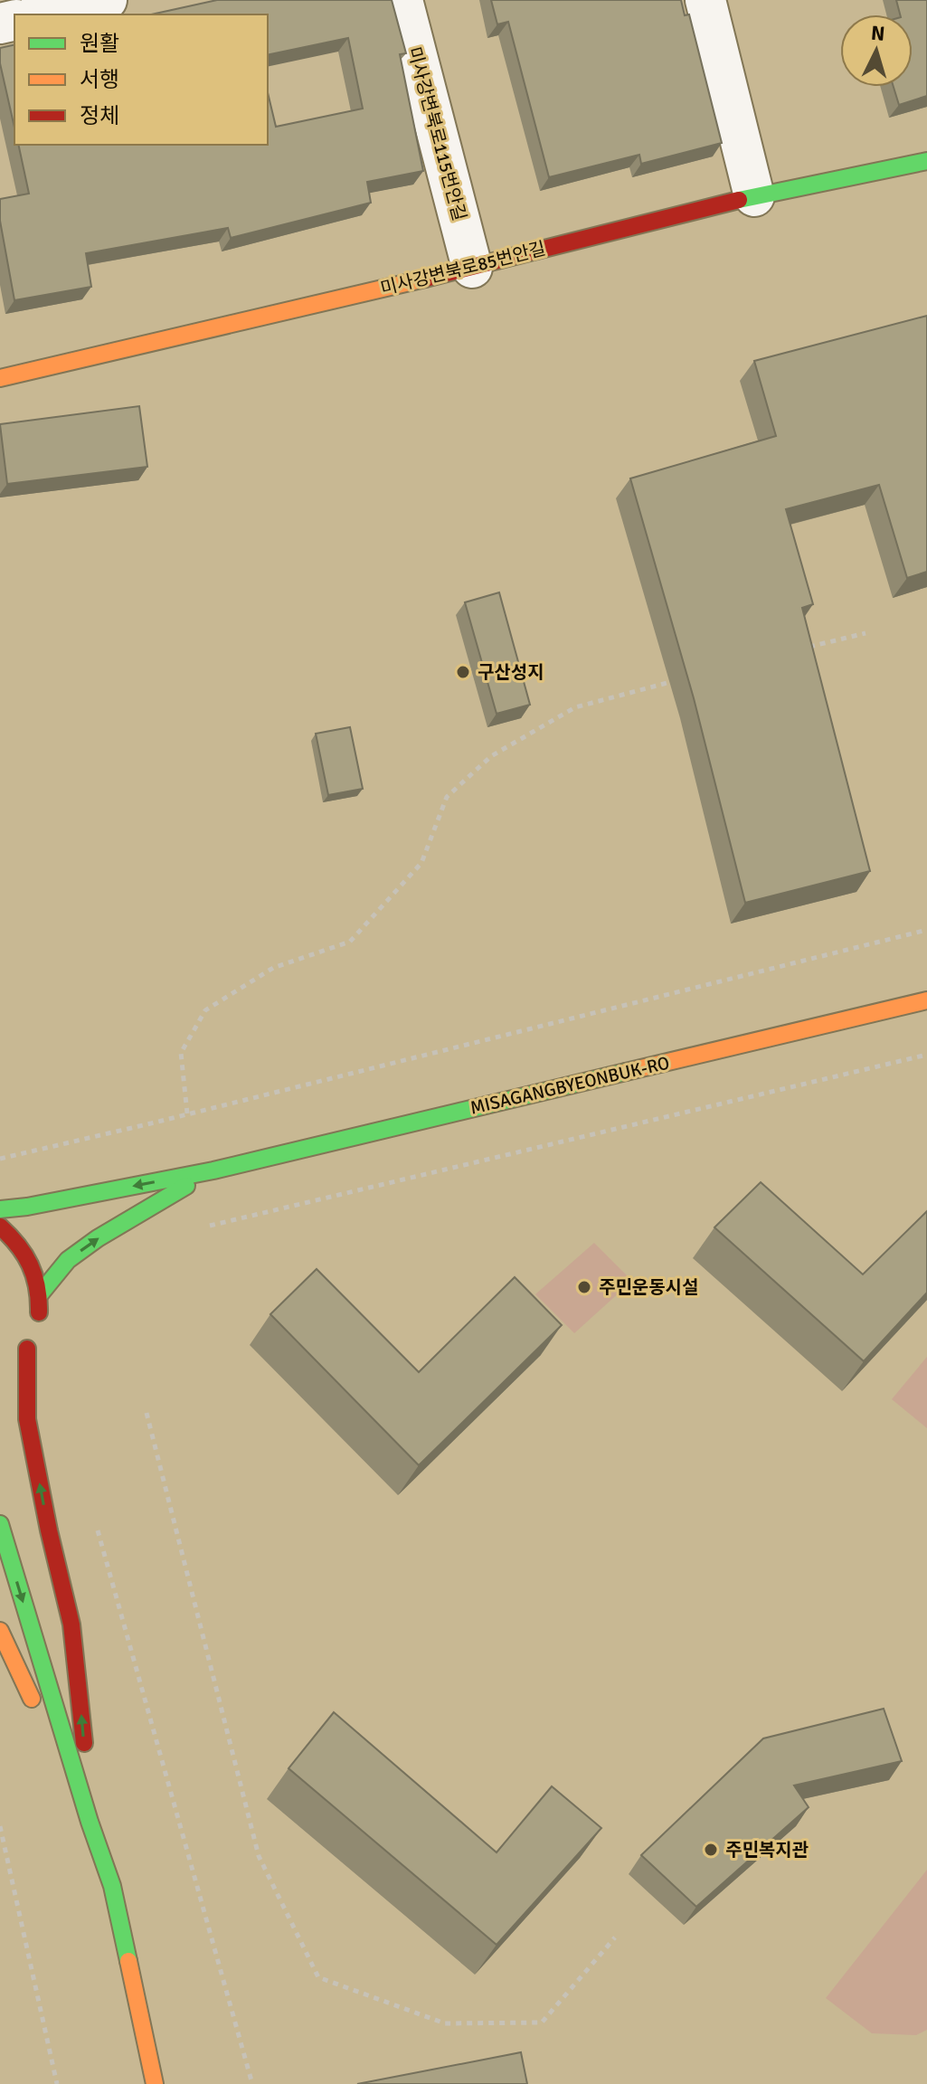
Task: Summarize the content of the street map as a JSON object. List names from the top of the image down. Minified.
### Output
{"streets":{"main road":["미사강변북로85번안길","MISAGANGBYEONBUK-RO"],"street":["미사강변북로115번안길"]},"crossings":[["미사강변북로115번안길","미사강변북로85번안길"]],"places":["구산성지","주민운동시설","주민복지관"],"legend":["원활","서행","정체"],"north":"top"}
